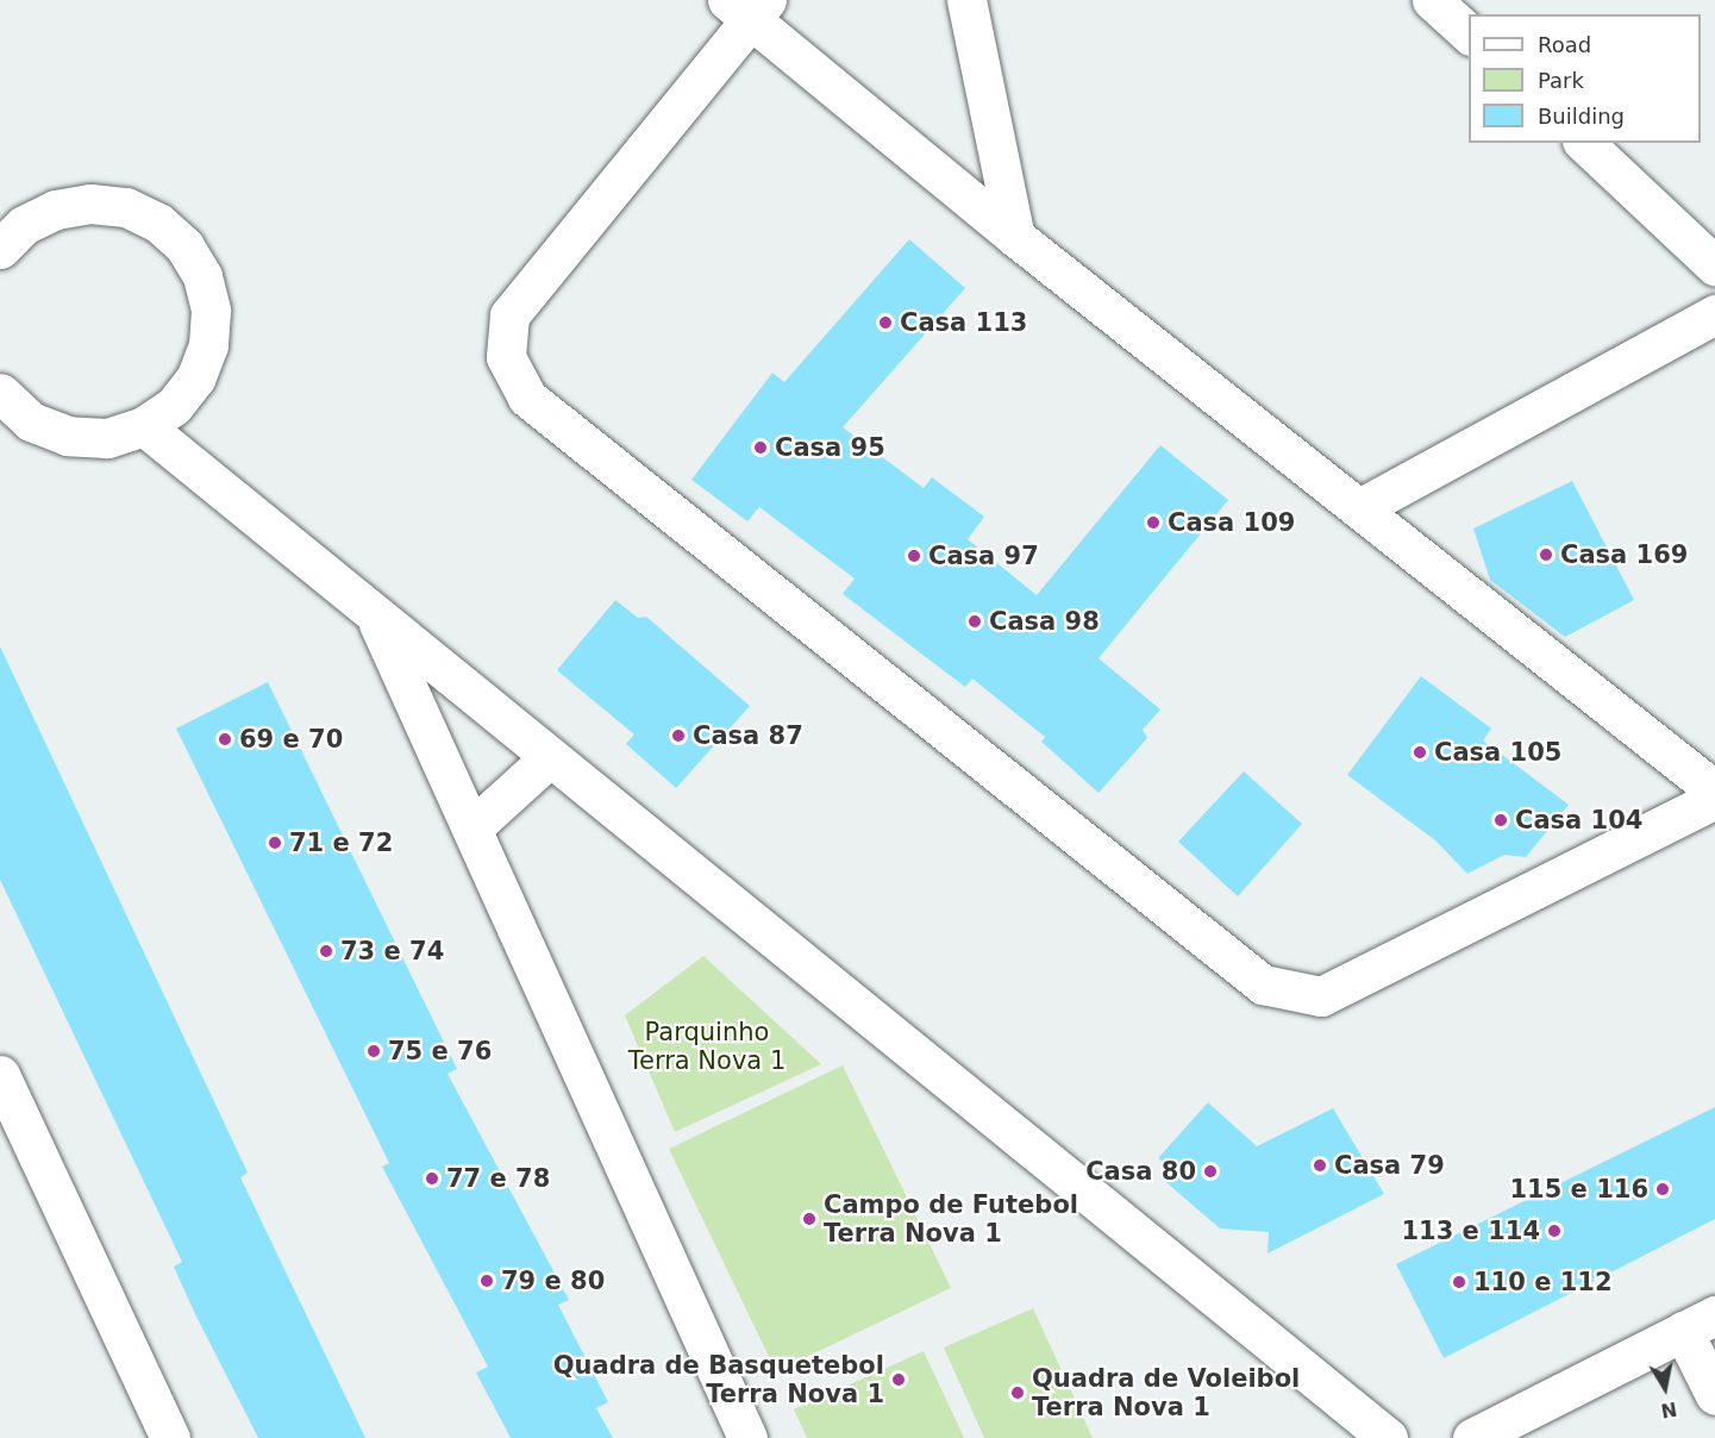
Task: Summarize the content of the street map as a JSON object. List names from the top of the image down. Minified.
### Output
{"parks":["Parquinho Terra Nova 1"],"places":["Casa 113","Casa 95","Casa 109","Casa 169","Casa 97","Casa 98","Casa 87","69 e 70","Casa 105","Casa 104","71 e 72","73 e 74","75 e 76","Casa 79","Casa 80","77 e 78","115 e 116","Campo de Futebol Terra Nova 1","113 e 114","79 e 80","110 e 112","Quadra de Basquetebol Terra Nova 1","Quadra de Voleibol Terra Nova 1"],"legend":["Road","Park","Building"],"north":"bottom"}
